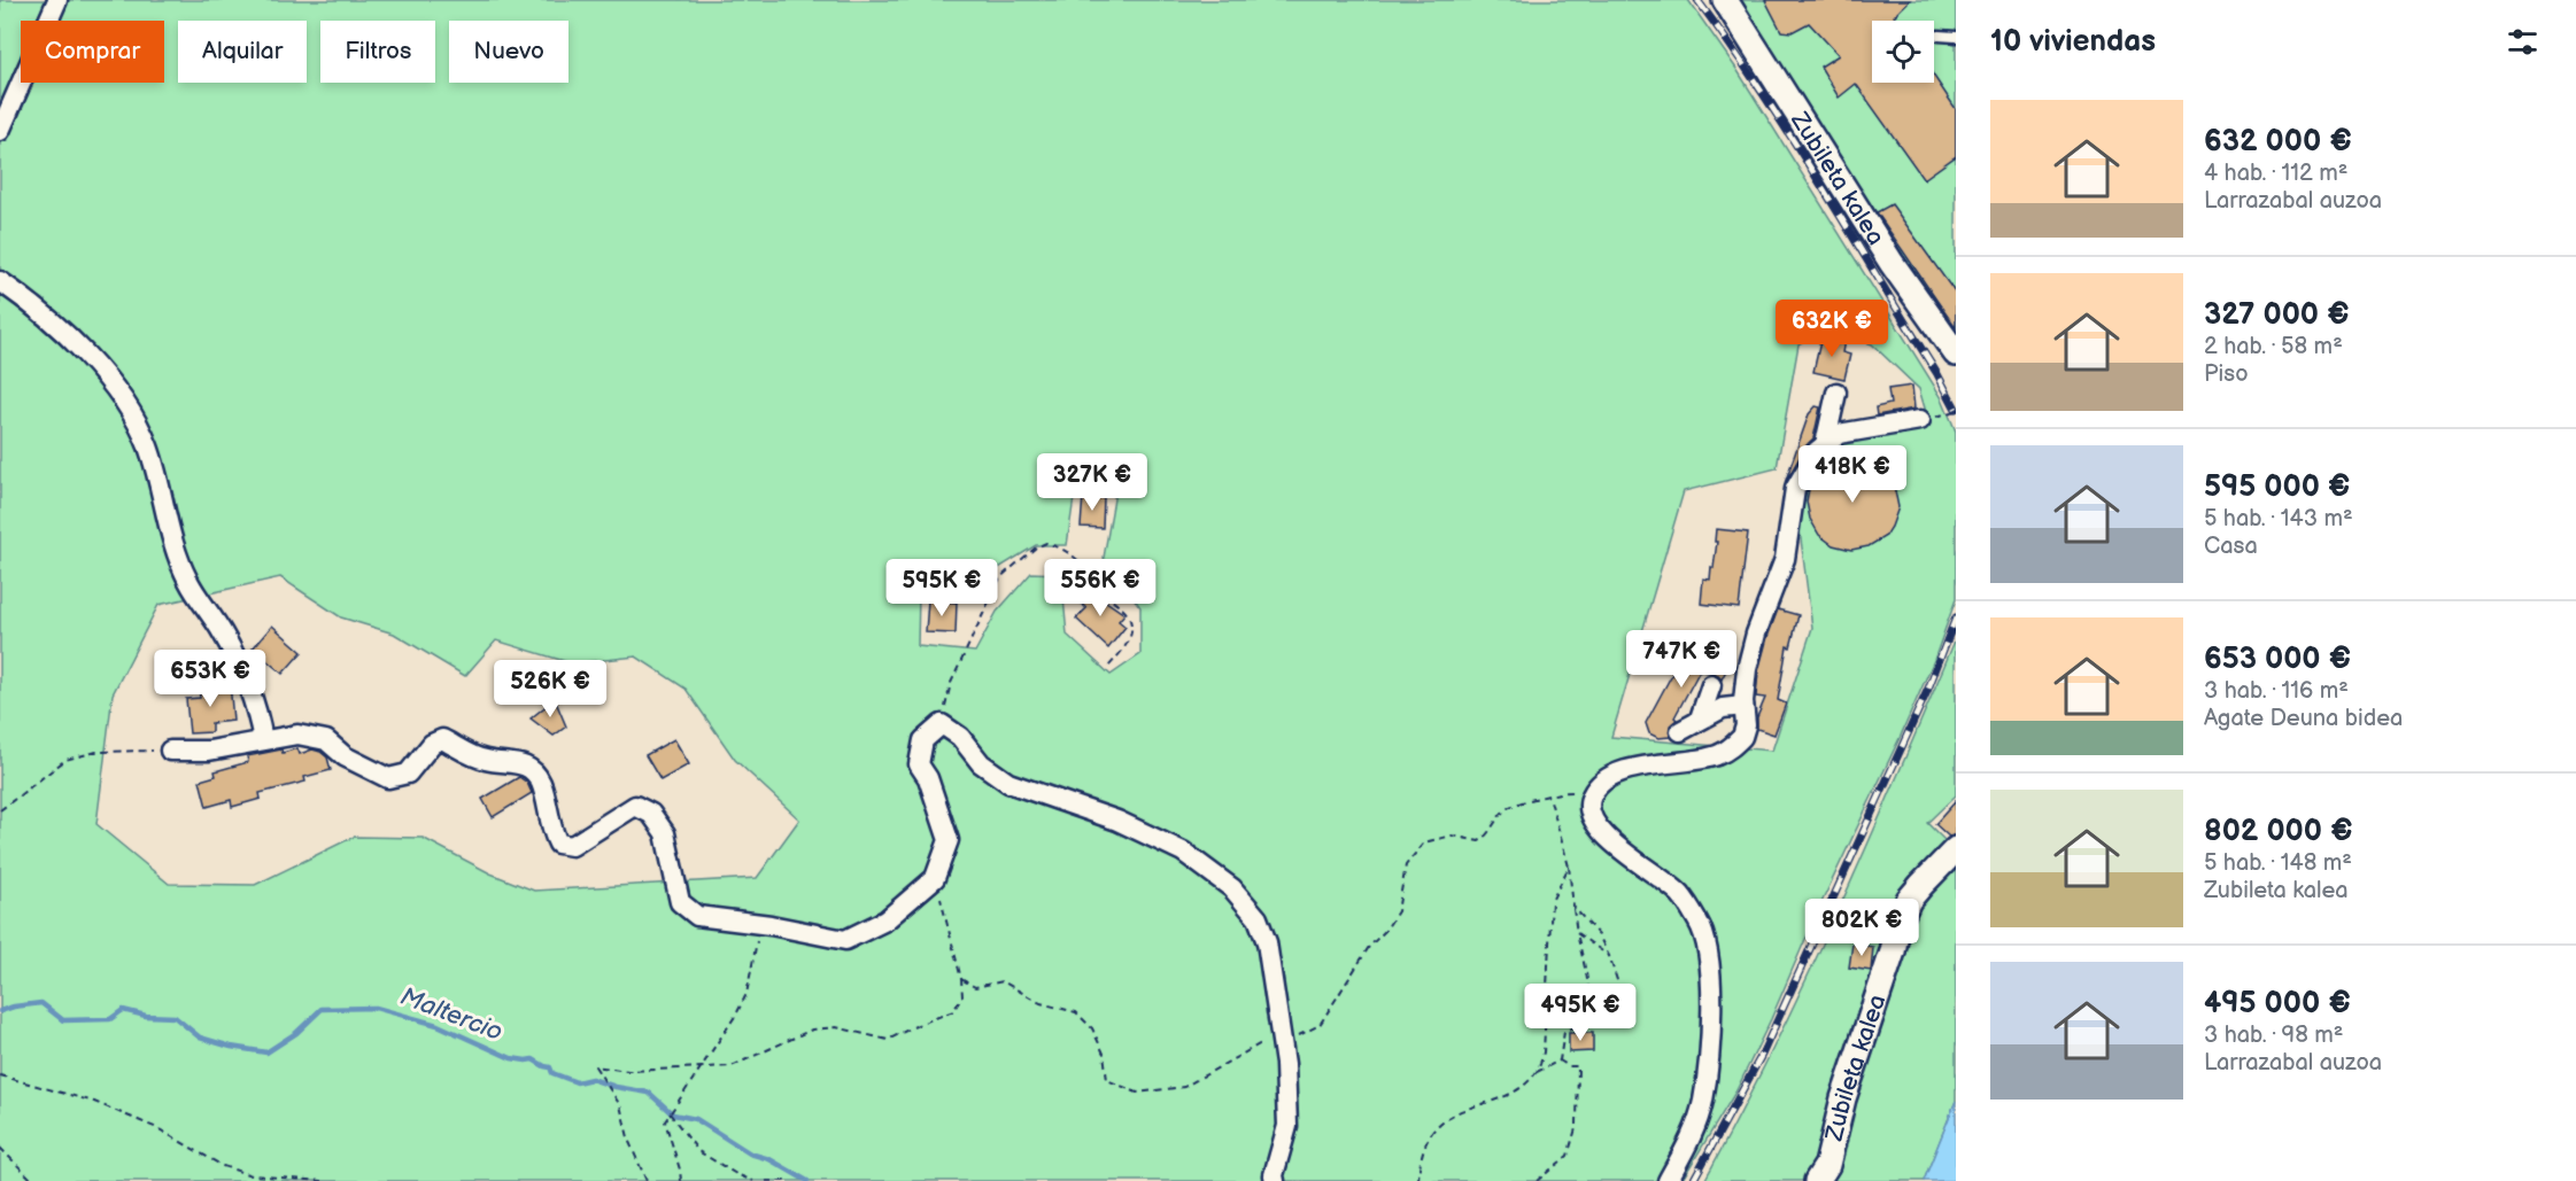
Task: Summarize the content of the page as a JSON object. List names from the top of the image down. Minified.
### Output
{"streets":{"street":["Zubileta kalea"]},"water":["Maltercio"],"page":{"heading":"10 viviendas","chip":["Comprar","Alquilar","Filtros","Nuevo"],"list":[{"name":"632 000 €","note":"4 hab. · 112 m² · Larrazabal auzoa"},{"name":"327 000 €","note":"2 hab. · 58 m² · Piso"},{"name":"595 000 €","note":"5 hab. · 143 m² · Casa"},{"name":"653 000 €","note":"3 hab. · 116 m² · Agate Deuna bidea"},{"name":"802 000 €","note":"5 hab. · 148 m² · Zubileta kalea"},{"name":"495 000 €","note":"3 hab. · 98 m² · Larrazabal auzoa"}],"price":["632K €","418K €","327K €","595K €","556K €","747K €","653K €","526K €","802K €","495K €"]}}
